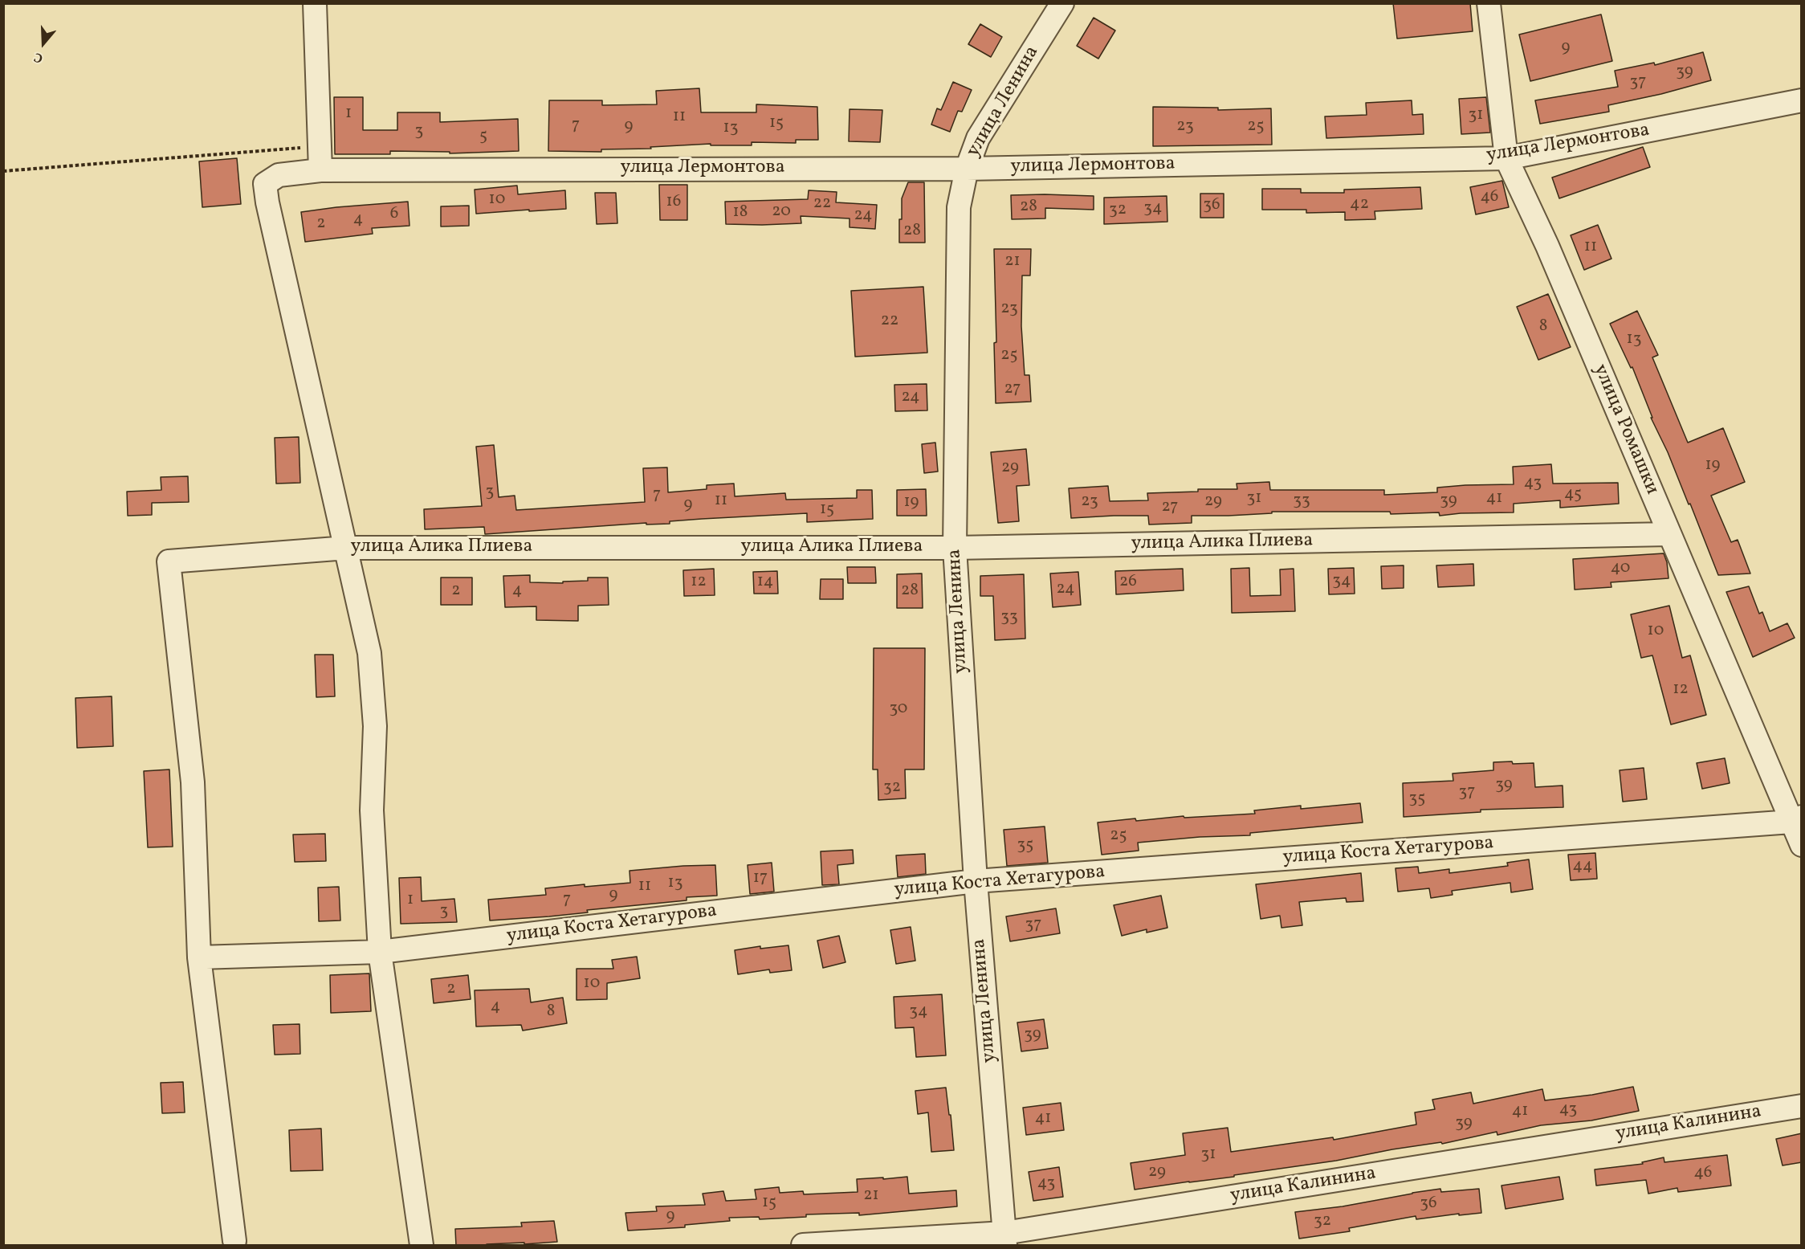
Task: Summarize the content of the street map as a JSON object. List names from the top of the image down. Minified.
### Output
{"streets":{"street":["улица Ленина","улица Лермонтова","улица Ромашки","улица Алика Плиева","улица Коста Хетагурова","улица Калинина"]},"crossings":[["улица Ленина","улица Лермонтова"],["улица Ленина","улица Алика Плиева"],["улица Ленина","улица Коста Хетагурова"],["улица Ленина","улица Калинина"],["улица Лермонтова","улица Ромашки"],["улица Лермонтова","улица Алика Плиева"],["улица Ромашки","улица Алика Плиева"],["улица Ромашки","улица Коста Хетагурова"],["улица Алика Плиева","улица Коста Хетагурова"]],"house_numbers":["9","39","37","1","31","11","15","7","9","23","25","13","3","5","46","10","16","22","42","36","28","34","32","20","18","6","24","4","2","28","11","21","23","22","8","13","25","27","24","19","29","43","3","45","7","31","41","11","33","39","23","29","19","9","27","15","40","34","12","14","26","24","2","4","28","33","10","12","30","39","32","37","35","25","35","44","17","13","11","9","1","7","3","37","10","2","4","8","34","39","43","41","41","39","31","29","46","43","21","15","36","9","32"],"north":"bottom"}
